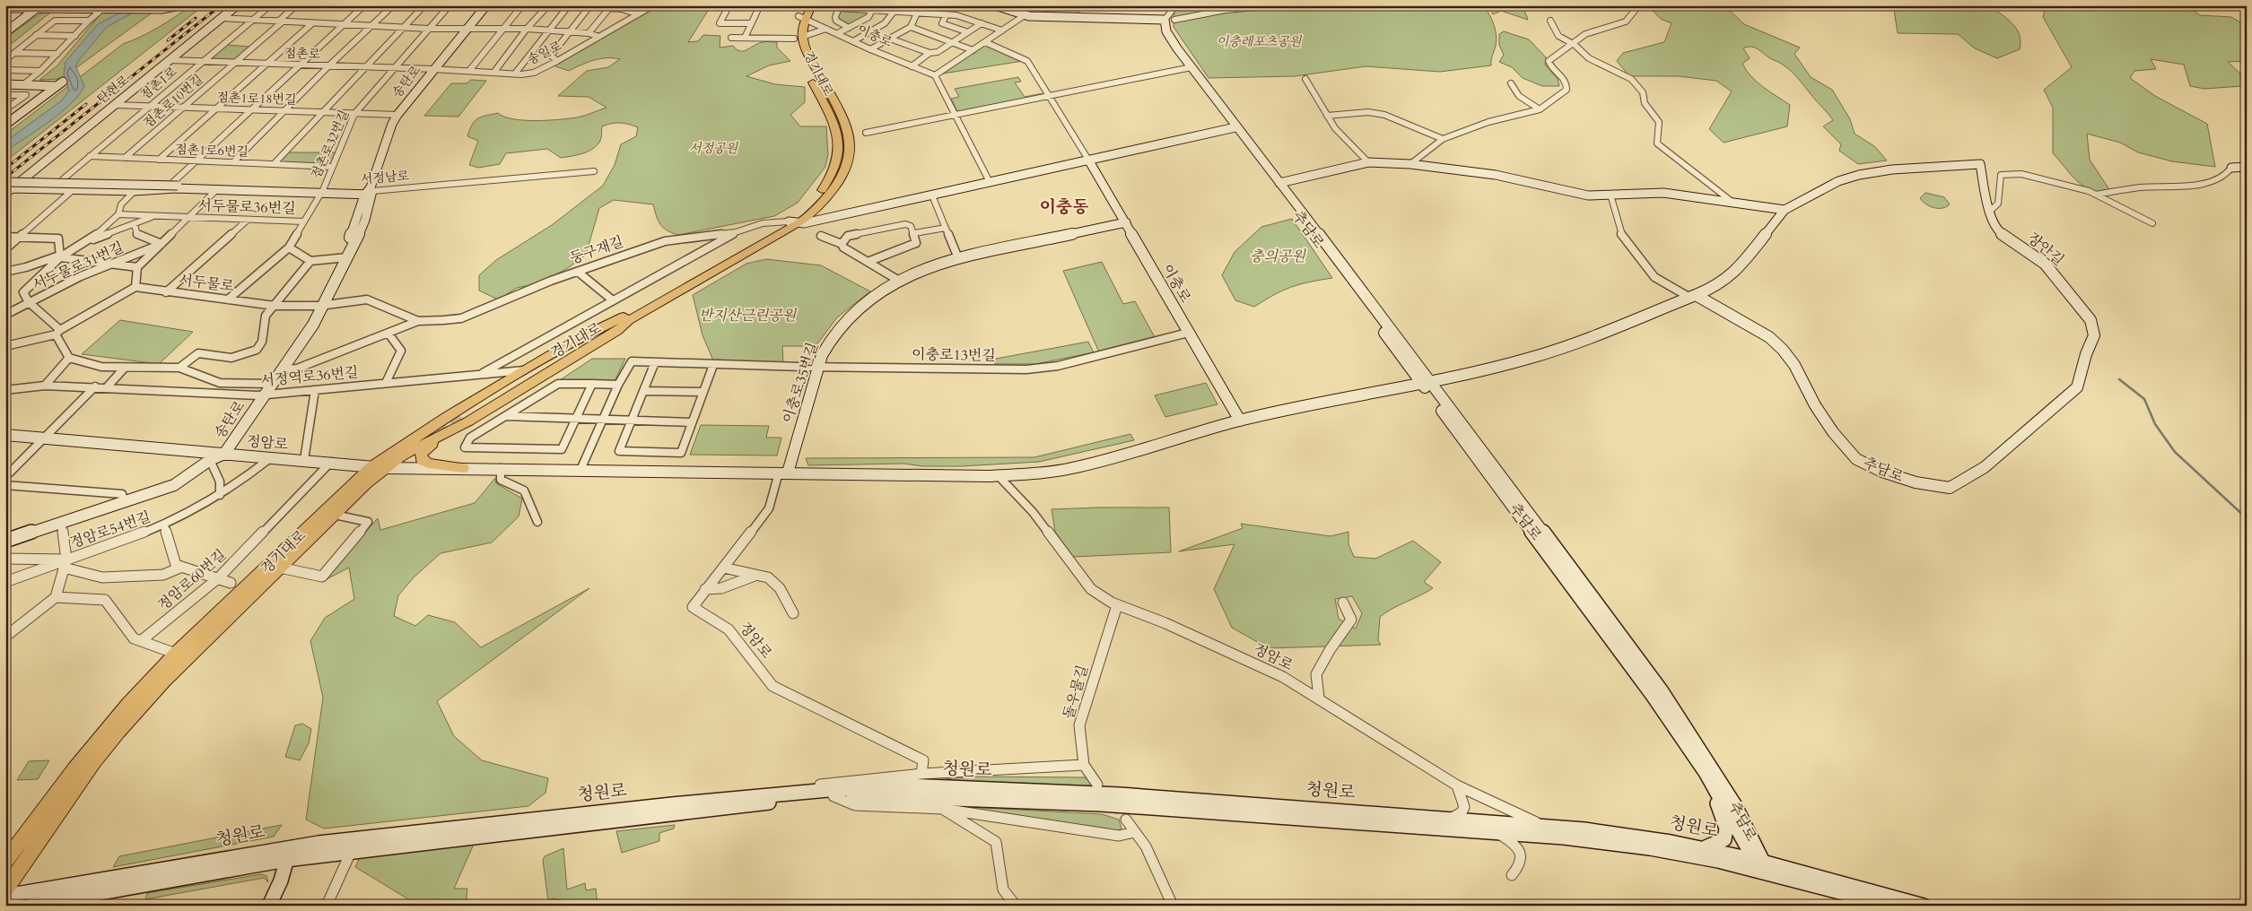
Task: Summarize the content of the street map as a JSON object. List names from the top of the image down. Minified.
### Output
{"streets":{"main road":["경기대로"],"street":["이충로","송일로","점촌로","송탄로","점촌1로","탄현로","점촌1로18번길","점촌로10번길","점촌로32번길","점촌1로6번길","서정남로","서두물로36번길","추담로","장안길","둥구재길","서두물로31번길","서두물로","이충로13번길","서정역로36번길","이충로35번길","정암로","정암로54번길","정암로60번길","돌우물길","청원로"]},"crossings":[["이충로","경기대로"],["이충로","이충로13번길"],["이충로","이충로35번길"],["이충로","정암로"],["송일로","점촌로"],["송일로","송탄로"],["점촌로","송탄로"],["점촌로","점촌1로"],["점촌로","탄현로"],["점촌로","점촌로10번길"],["점촌로","점촌로32번길"],["경기대로","둥구재길"],["경기대로","서정역로36번길"],["경기대로","정암로"],["송탄로","점촌1로18번길"],["송탄로","서정남로"],["송탄로","둥구재길"],["송탄로","서두물로"],["송탄로","서정역로36번길"],["송탄로","정암로"],["송탄로","정암로54번길"],["점촌1로","점촌1로18번길"],["점촌1로","점촌1로6번길"],["탄현로","점촌1로18번길"],["점촌1로18번길","점촌로10번길"],["점촌1로18번길","점촌로32번길"],["점촌로10번길","점촌1로6번길"],["점촌로32번길","점촌1로6번길"],["점촌로32번길","서정남로"],["점촌로32번길","서두물로36번길"],["점촌로32번길","서두물로"],["추담로","장안길"],["추담로","정암로"],["추담로","청원로"],["둥구재길","서두물로"],["이충로13번길","이충로35번길"],["이충로13번길","정암로"],["이충로35번길","정암로"],["정암로","정암로54번길"],["정암로","정암로60번길"],["정암로","돌우물길"],["정암로","청원로"]],"districts":["이충동"],"parks":["이충레포츠공원","서정공원","충의공원","반지산근린공원"]}
